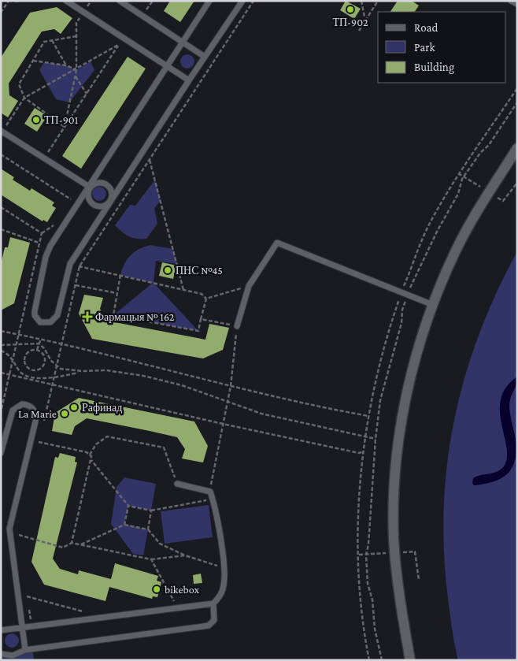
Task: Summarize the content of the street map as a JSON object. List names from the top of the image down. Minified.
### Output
{"places":{"other":["ТП-902","ТП-901","ПНС №45","Рафинад","La Marie","bikebox"],"health":["Фармацыя № 162"]},"legend":["Road","Park","Building"]}
